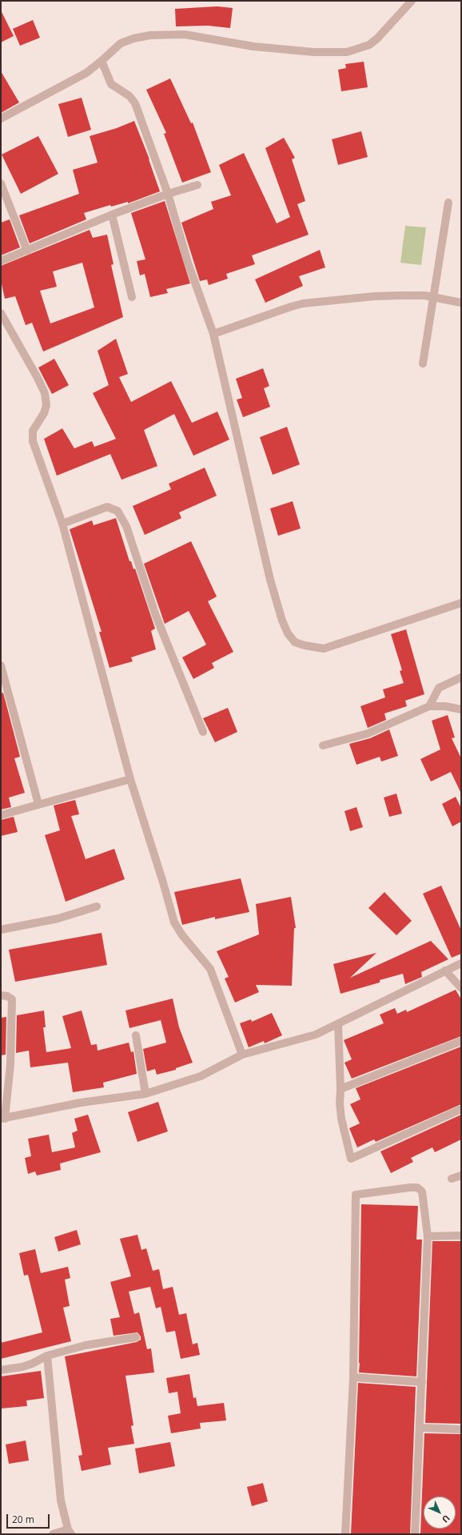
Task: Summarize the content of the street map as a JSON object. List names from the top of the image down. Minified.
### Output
{"scale_bar":"20 m","north":"bottom right"}
